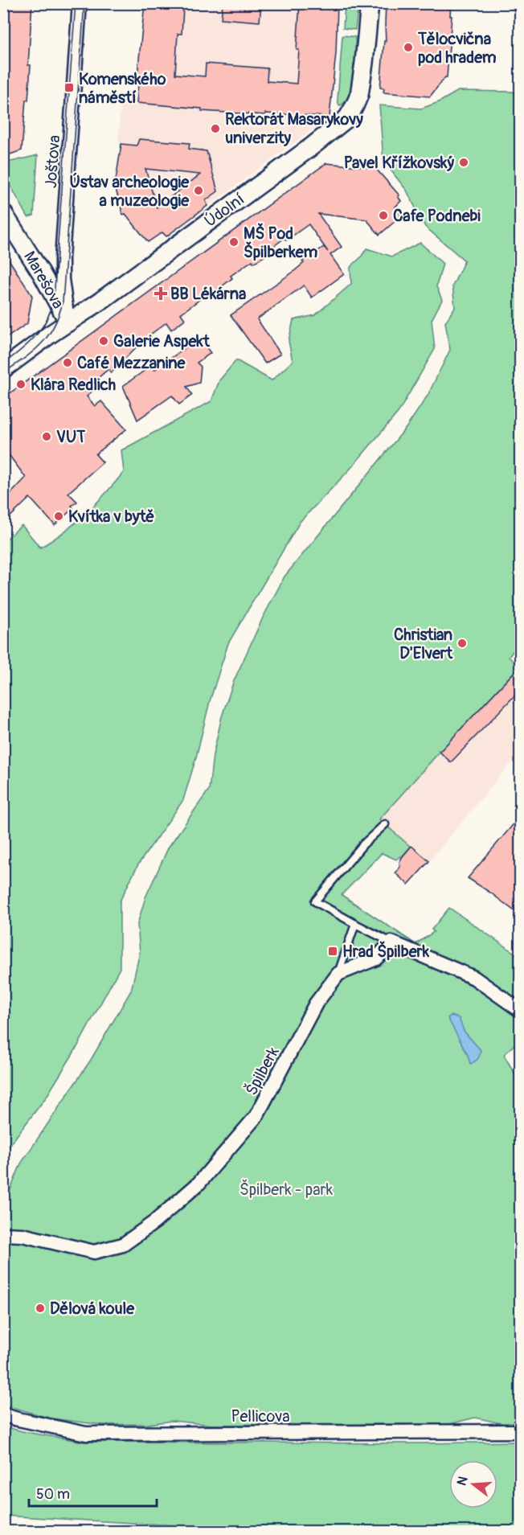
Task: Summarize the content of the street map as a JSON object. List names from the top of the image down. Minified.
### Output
{"streets":{"street":["Joštova","Údolní","Marešova","Špilberk","Pellicova"]},"crossings":[["Joštova","Údolní"],["Joštova","Marešova"],["Údolní","Marešova"]],"parks":["Špilberk - park"],"places":{"other":["Tělocvična pod hradem","Rektorát Masarykovy univerzity","Pavel Křížkovský","Ústav archeologie a muzeologie","Cafe Podnebi","MŠ Pod Špilberkem","Galerie Aspekt","Café Mezzanine","Klára Redlich","VUT","Kvítka v bytě","Christian D'Elvert","Dělová koule"],"transit":["Komenského náměstí","Hrad Špilberk"],"health":["BB Lékárna"]},"scale_bar":"50 m","north":"left"}
